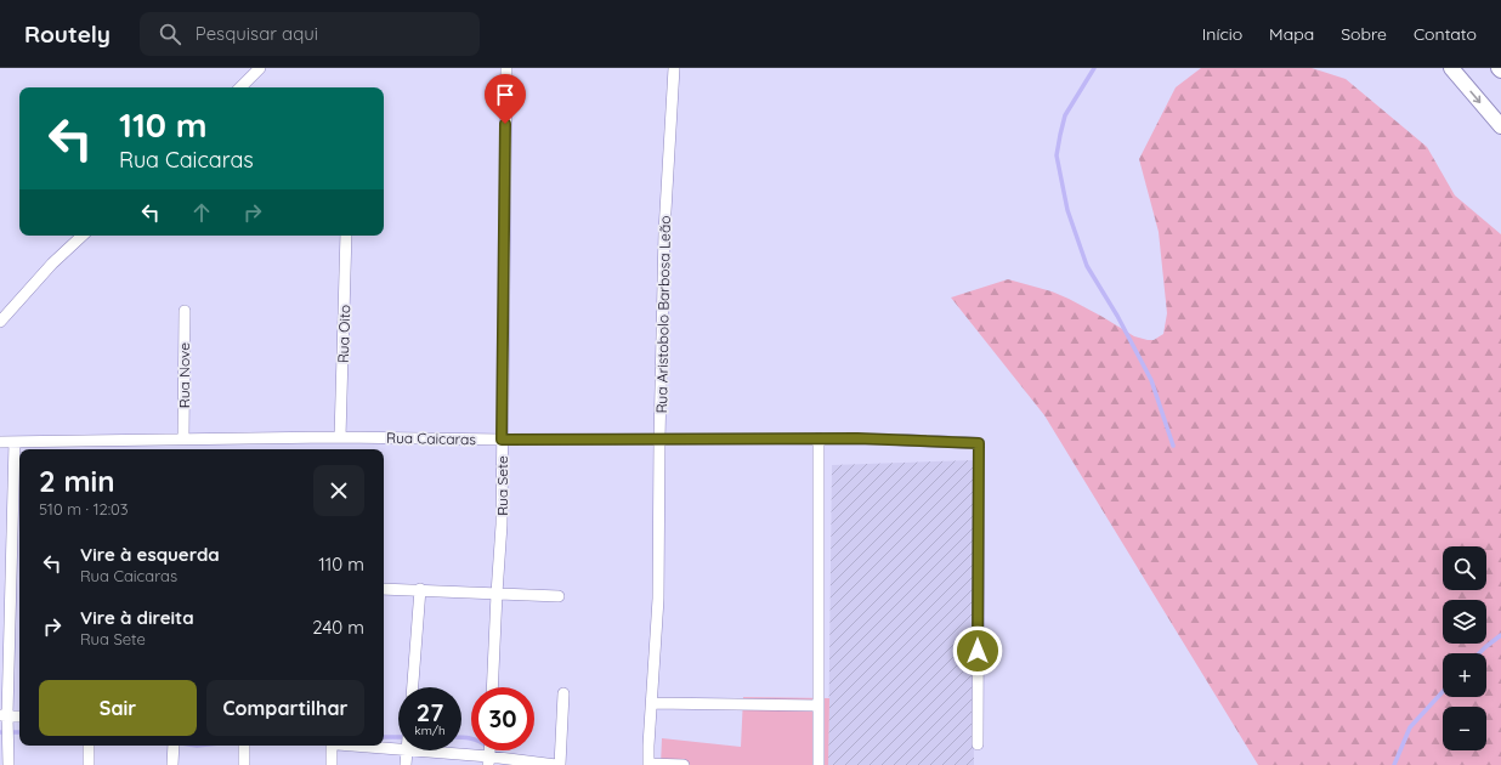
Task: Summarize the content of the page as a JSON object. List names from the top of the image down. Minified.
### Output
{"streets":{"street":["Rua Aristobolo Barbosa Leão","Rua Oito","Rua Nove","Rua Caicaras","Rua Sete"]},"crossings":[["Rua Aristobolo Barbosa Leão","Rua Caicaras"],["Rua Oito","Rua Caicaras"],["Rua Nove","Rua Caicaras"],["Rua Caicaras","Rua Sete"]],"page":{"header":"Routely","search":"Pesquisar aqui","nav":["Início","Mapa","Sobre","Contato"],"turn":["110 m","Rua Caicaras"],"heading":["2 min","510 m · 12:03"],"list":[{"name":"Vire à esquerda","note":"Rua Caicaras","value":"110 m"},{"name":"Vire à direita","note":"Rua Sete","value":"240 m"}],"map_buttons":["+","−"],"buttons":["Sair","Compartilhar"],"speed":"27 km/h","limit":"30"}}
